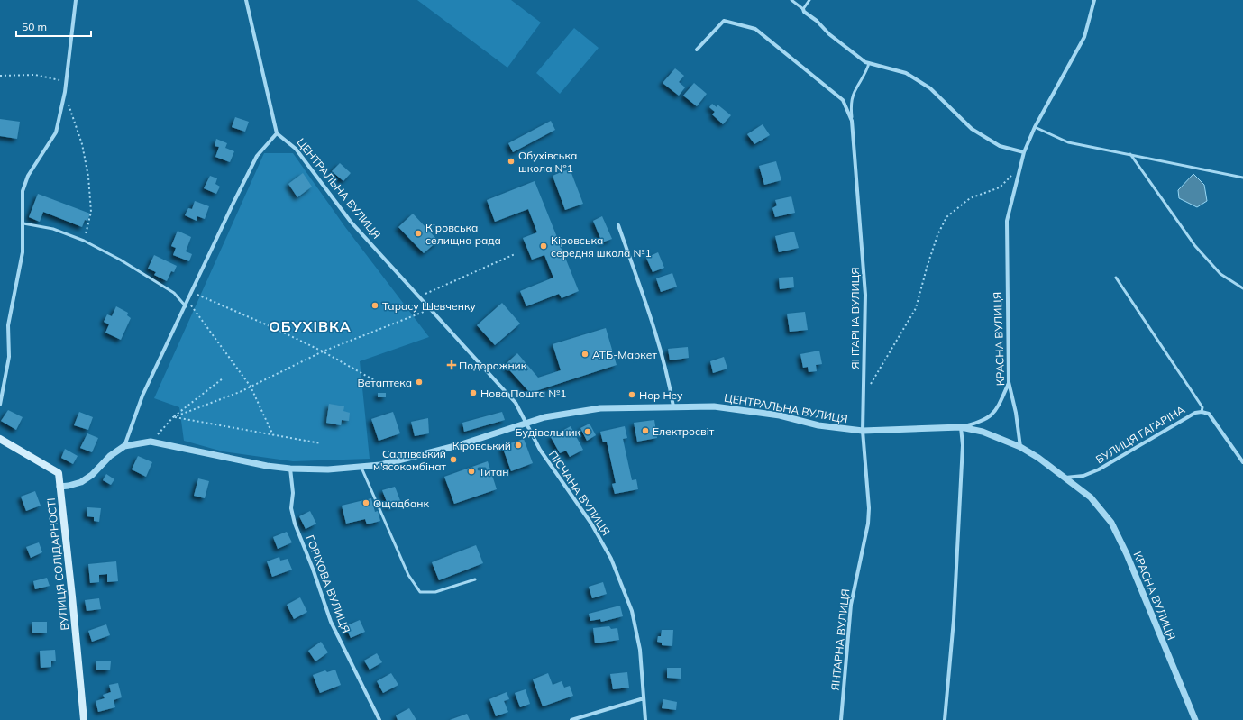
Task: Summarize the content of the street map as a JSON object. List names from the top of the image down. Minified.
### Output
{"streets":{"main road":["ВУЛИЦЯ СОЛІДАРНОСТІ"],"street":["ЦЕНТРАЛЬНА ВУЛИЦЯ","ЯНТАРНА ВУЛИЦЯ","КРАСНА ВУЛИЦЯ","ВУЛИЦЯ ГАГАРІНА","ПІСЧАНА ВУЛИЦЯ","ГОРІХОВА ВУЛИЦЯ"]},"crossings":[["ЦЕНТРАЛЬНА ВУЛИЦЯ","ЯНТАРНА ВУЛИЦЯ"],["ЦЕНТРАЛЬНА ВУЛИЦЯ","КРАСНА ВУЛИЦЯ"],["ЦЕНТРАЛЬНА ВУЛИЦЯ","ПІСЧАНА ВУЛИЦЯ"],["ЦЕНТРАЛЬНА ВУЛИЦЯ","ВУЛИЦЯ СОЛІДАРНОСТІ"],["ЦЕНТРАЛЬНА ВУЛИЦЯ","ГОРІХОВА ВУЛИЦЯ"],["КРАСНА ВУЛИЦЯ","ВУЛИЦЯ ГАГАРІНА"]],"districts":["ОБУХІВКА"],"places":{"other":["Обухівська школа №1","Кіровська селищна рада","Кіровська середня школа №1","Тарасу Шевченку","АТБ-Маркет","Ветаптека","Нова Пошта №1","Hop Hey","Електросвіт","Будівельник","Кіровський","Салтівський м'ясокомбінат","Титан","Ощадбанк"],"health":["Подорожник"]},"scale_bar":"50 m"}
